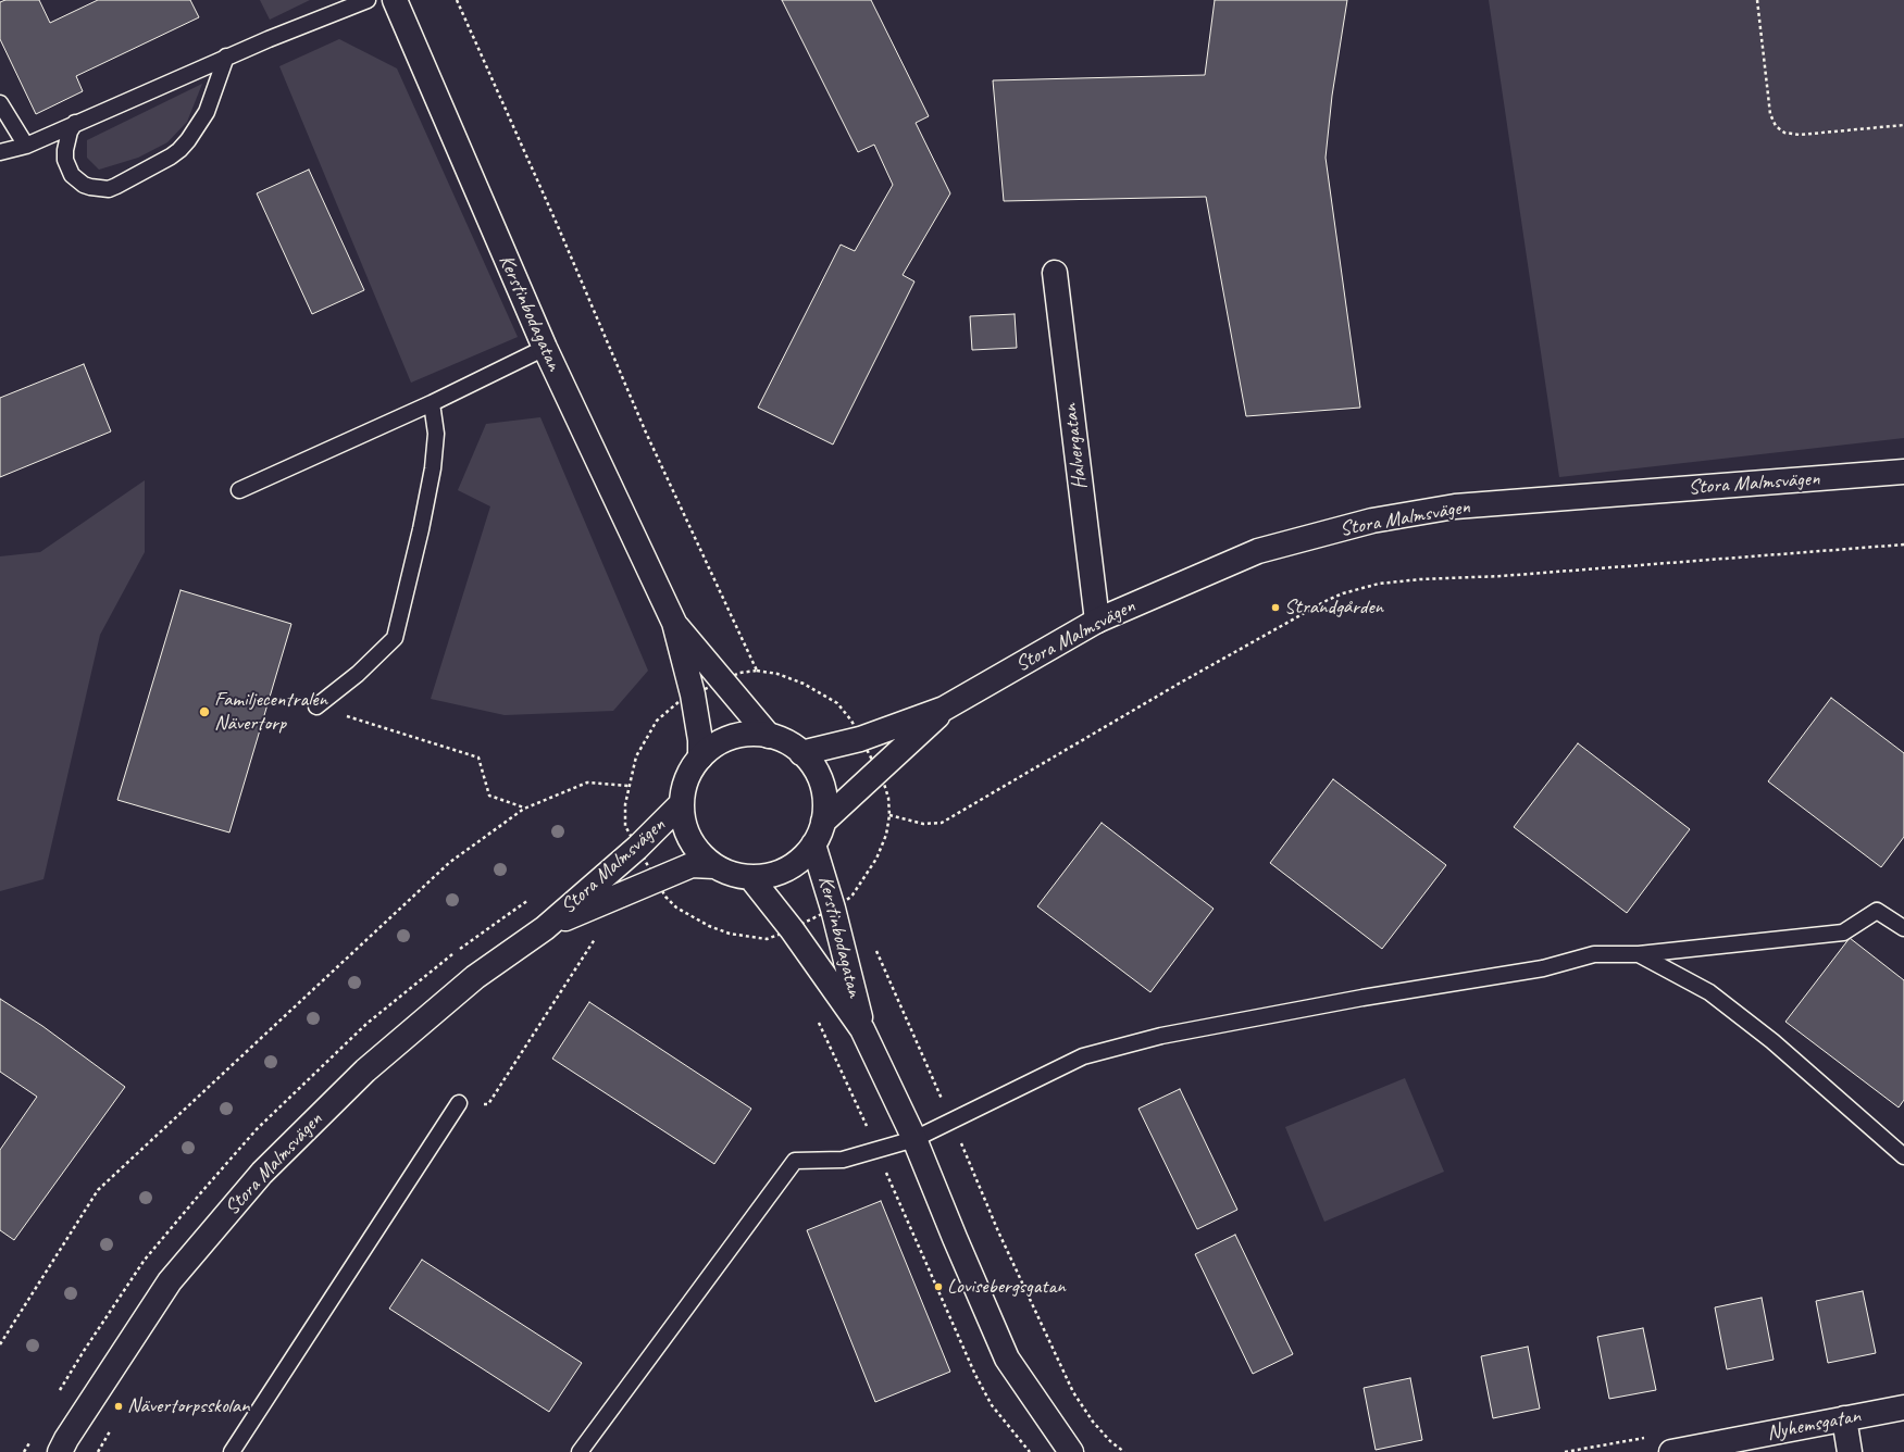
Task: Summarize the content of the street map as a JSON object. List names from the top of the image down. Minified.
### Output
{"streets":{"street":["Kerstinbodagatan","Halvergatan","Stora Malmsvägen","Nyhemsgatan"]},"crossings":[["Kerstinbodagatan","Stora Malmsvägen"],["Halvergatan","Stora Malmsvägen"]],"places":["Strandgården","Familjecentralen Nävertorp","Lovisebergsgatan","Nävertorpsskolan"]}
